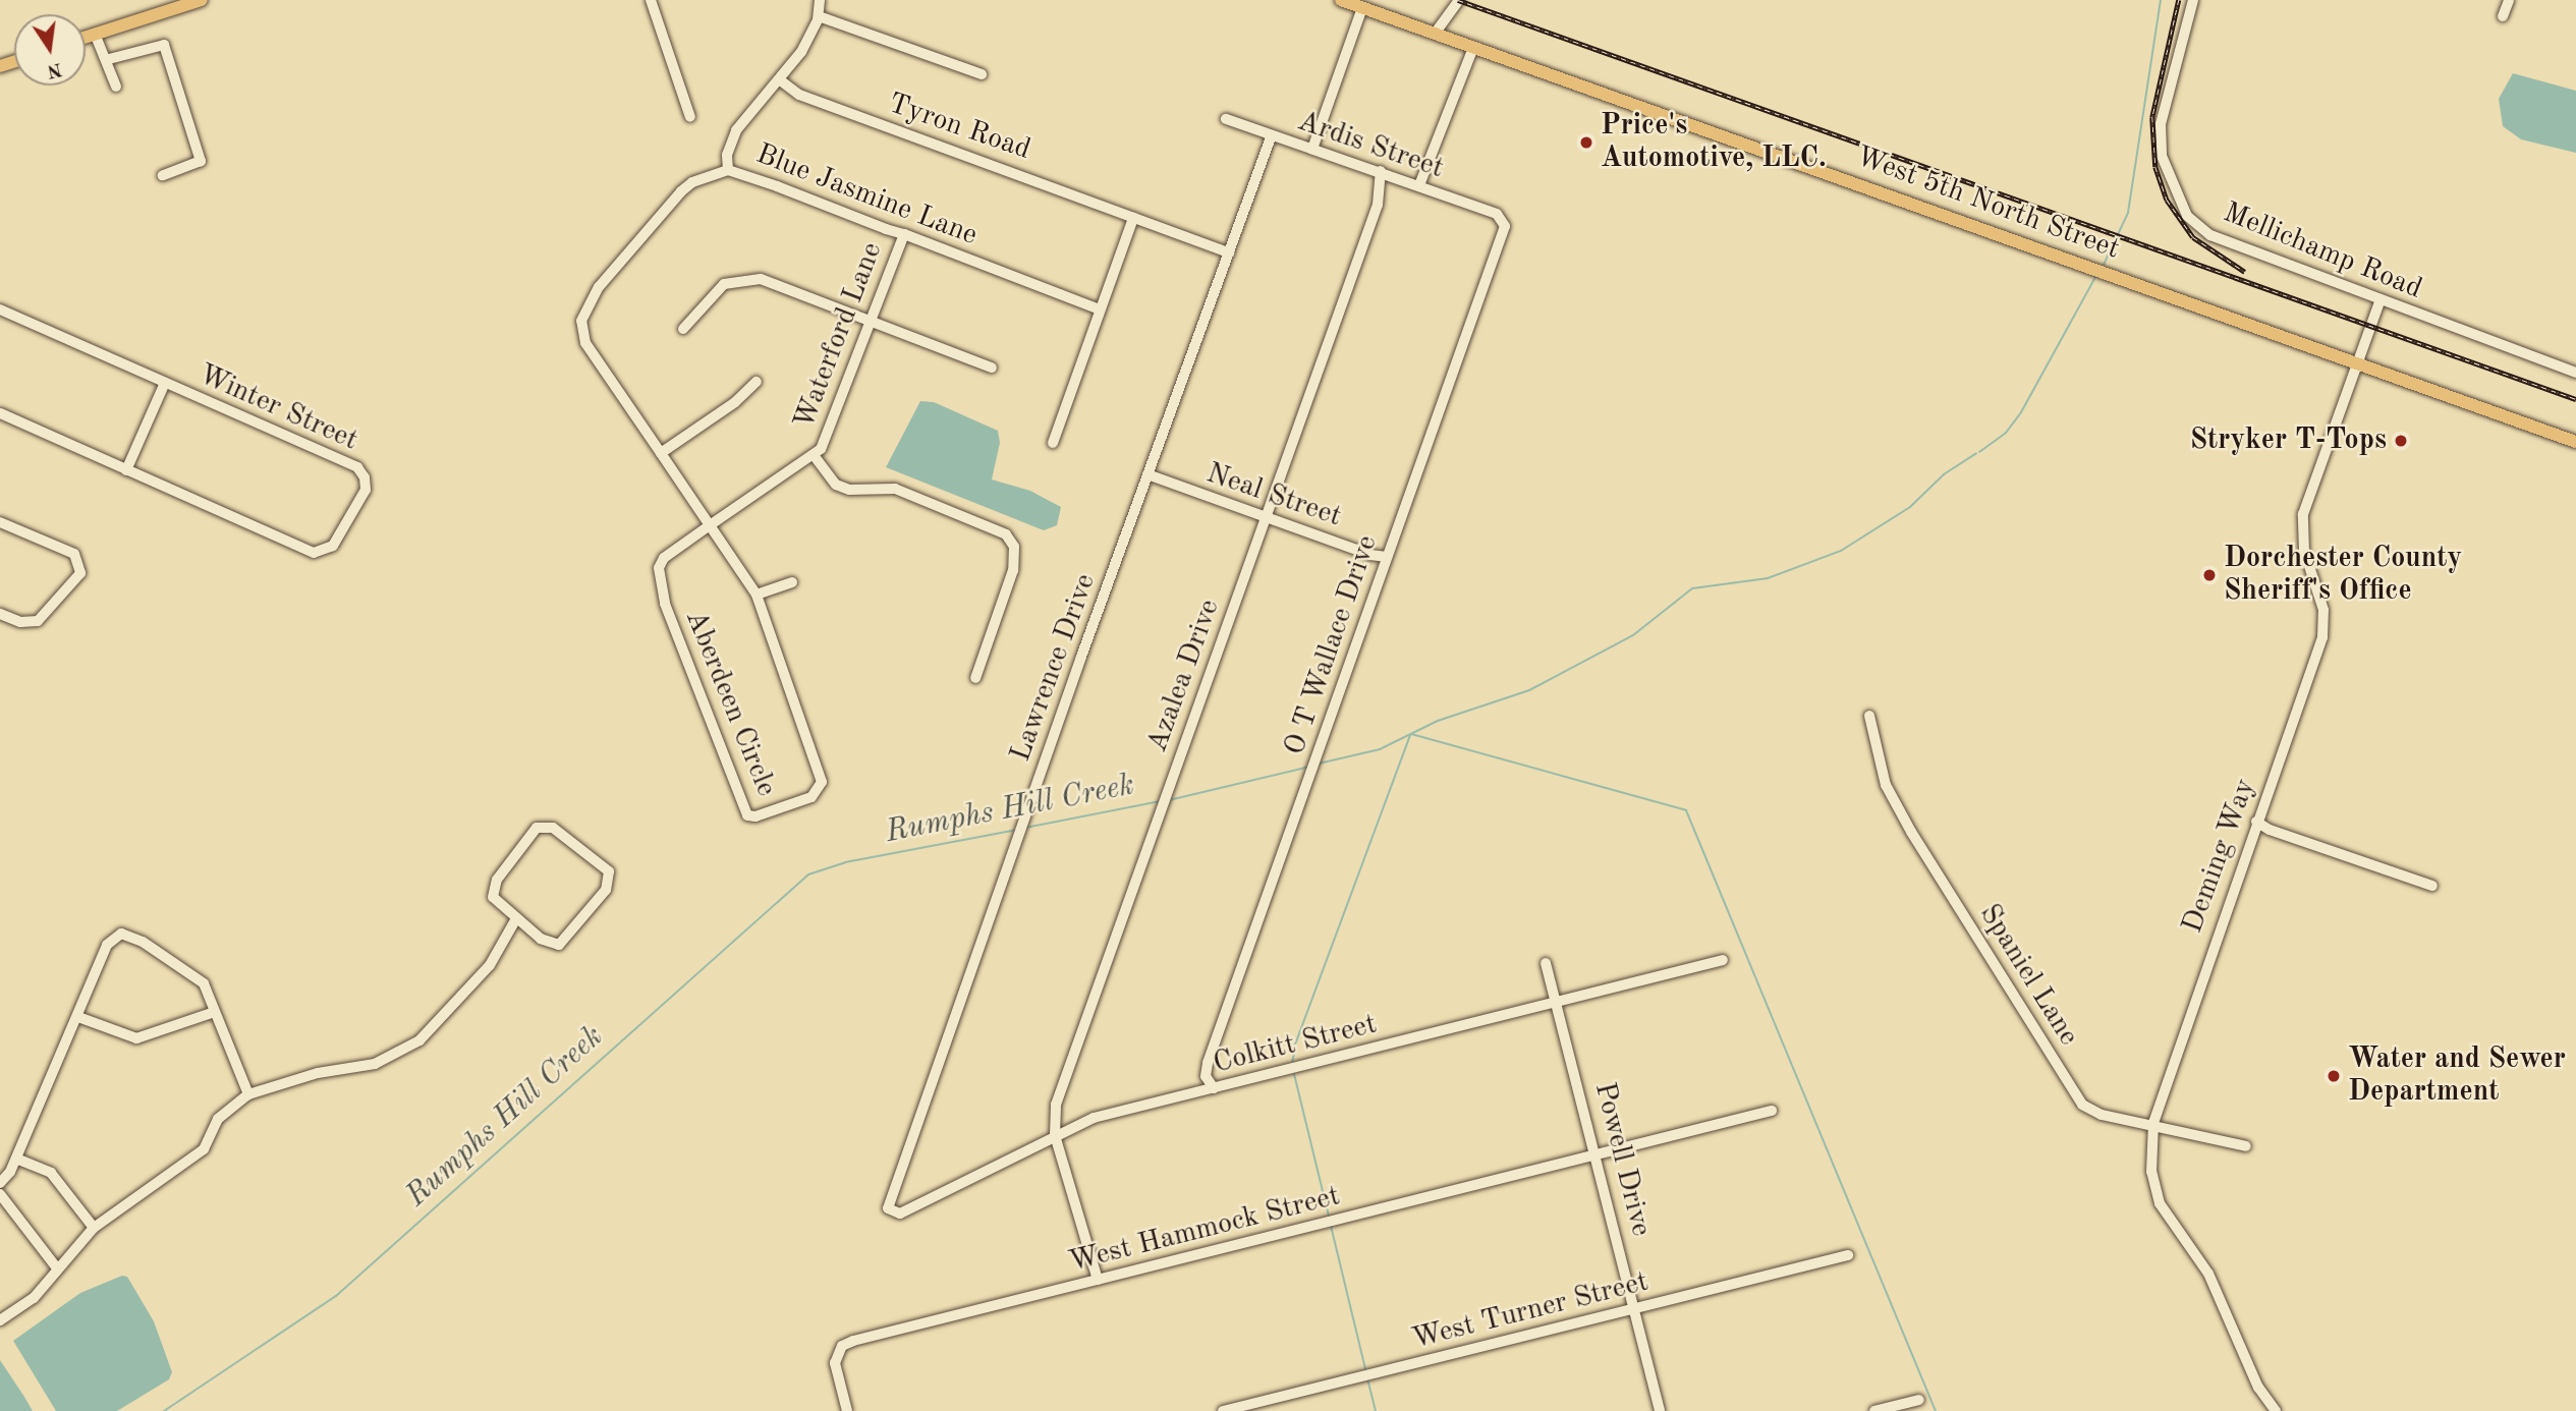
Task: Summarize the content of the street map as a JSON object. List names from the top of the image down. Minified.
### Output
{"streets":{"main road":["West 5th North Street"],"street":["Tyron Road","Ardis Street","Blue Jasmine Lane","Mellichamp Road","Waterford Lane","Winter Street","Neal Street","O T Wallace Drive","Lawrence Drive","Azalea Drive","Aberdeen Circle","Deming Way","Spaniel Lane","Colkitt Street","Powell Drive","West Hammock Street","West Turner Street"]},"crossings":[["Tyron Road","Lawrence Drive"],["Ardis Street","O T Wallace Drive"],["Ardis Street","Lawrence Drive"],["Ardis Street","Azalea Drive"],["Blue Jasmine Lane","Waterford Lane"],["Blue Jasmine Lane","Aberdeen Circle"],["West 5th North Street","Deming Way"],["Mellichamp Road","Deming Way"],["Waterford Lane","Aberdeen Circle"],["Neal Street","O T Wallace Drive"],["Neal Street","Lawrence Drive"],["Neal Street","Azalea Drive"],["O T Wallace Drive","Colkitt Street"],["Lawrence Drive","Colkitt Street"],["Azalea Drive","Colkitt Street"],["Azalea Drive","West Hammock Street"],["Deming Way","Spaniel Lane"],["Colkitt Street","Powell Drive"],["Powell Drive","West Hammock Street"],["Powell Drive","West Turner Street"]],"water":["Rumphs Hill Creek"],"places":["Price's Automotive, LLC.","Stryker T-Tops","Dorchester County Sheriff's Office","Water and Sewer Department"],"north":"bottom"}
